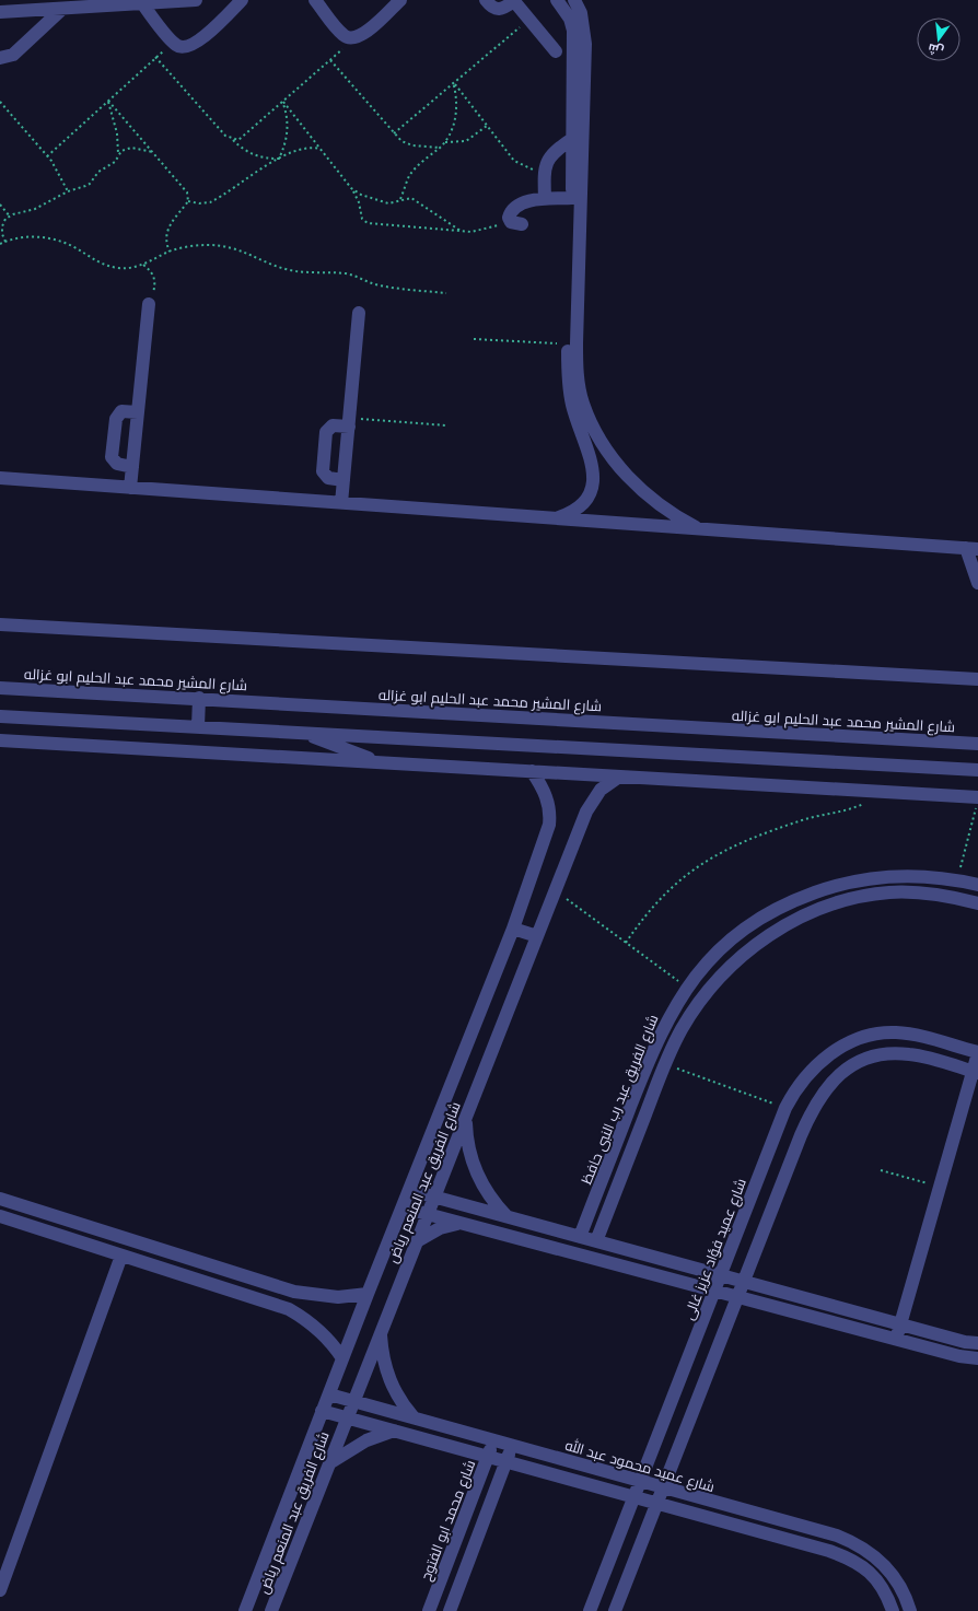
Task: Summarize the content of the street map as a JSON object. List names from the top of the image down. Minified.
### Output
{"streets":{"street":["شارع المشير محمد عبد الحليم ابو غزاله","شارع الفريق عبد رب النبى حافظ","شارع الفريق عبد المنعم رياض","شارع عميد فؤاد عزيز غالى","شارع عميد محمود عبد الله","شارع محمد ابو الفتوح"]},"crossings":[["شارع الفريق عبد المنعم رياض","شارع عميد محمود عبد الله"],["شارع عميد فؤاد عزيز غالى","شارع عميد محمود عبد الله"],["شارع عميد محمود عبد الله","شارع محمد ابو الفتوح"]],"north":"bottom"}
